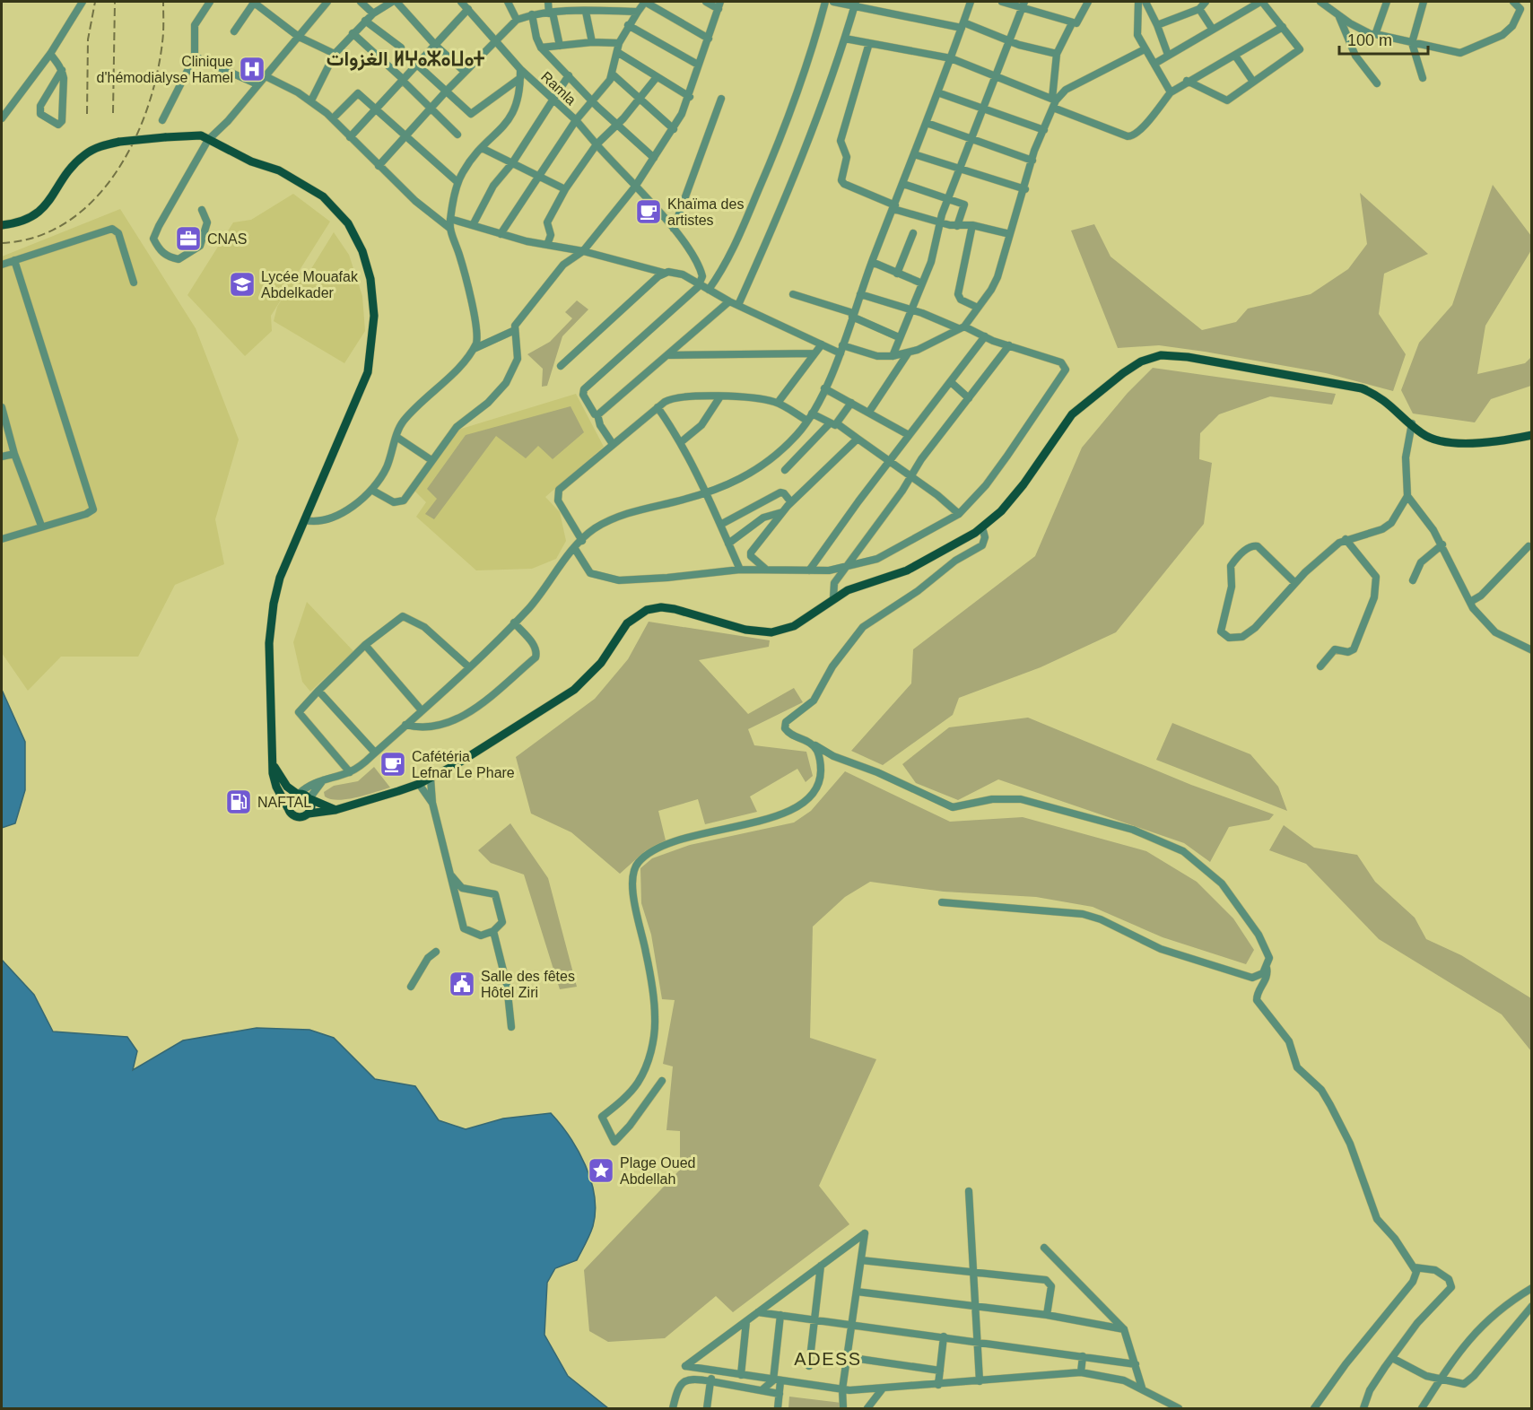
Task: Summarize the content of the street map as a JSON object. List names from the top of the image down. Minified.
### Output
{"streets":{"street":["Ramla"]},"districts":["الغزوات ⵍⵖⴰⵣⴰⵡⴰⵜ","ADESS"],"places":{"hospital":["Clinique d'hémodialyse Hamel"],"cafe":["Khaïma des artistes","Cafétéria Lefnar Le Phare"],"office":["CNAS"],"school or university":["Lycée Mouafak Abdelkader"],"fuel station":["NAFTAL"],"public building":["Salle des fêtes Hôtel Ziri"],"place":["Plage Oued Abdellah"]},"scale_bar":"100 m"}
